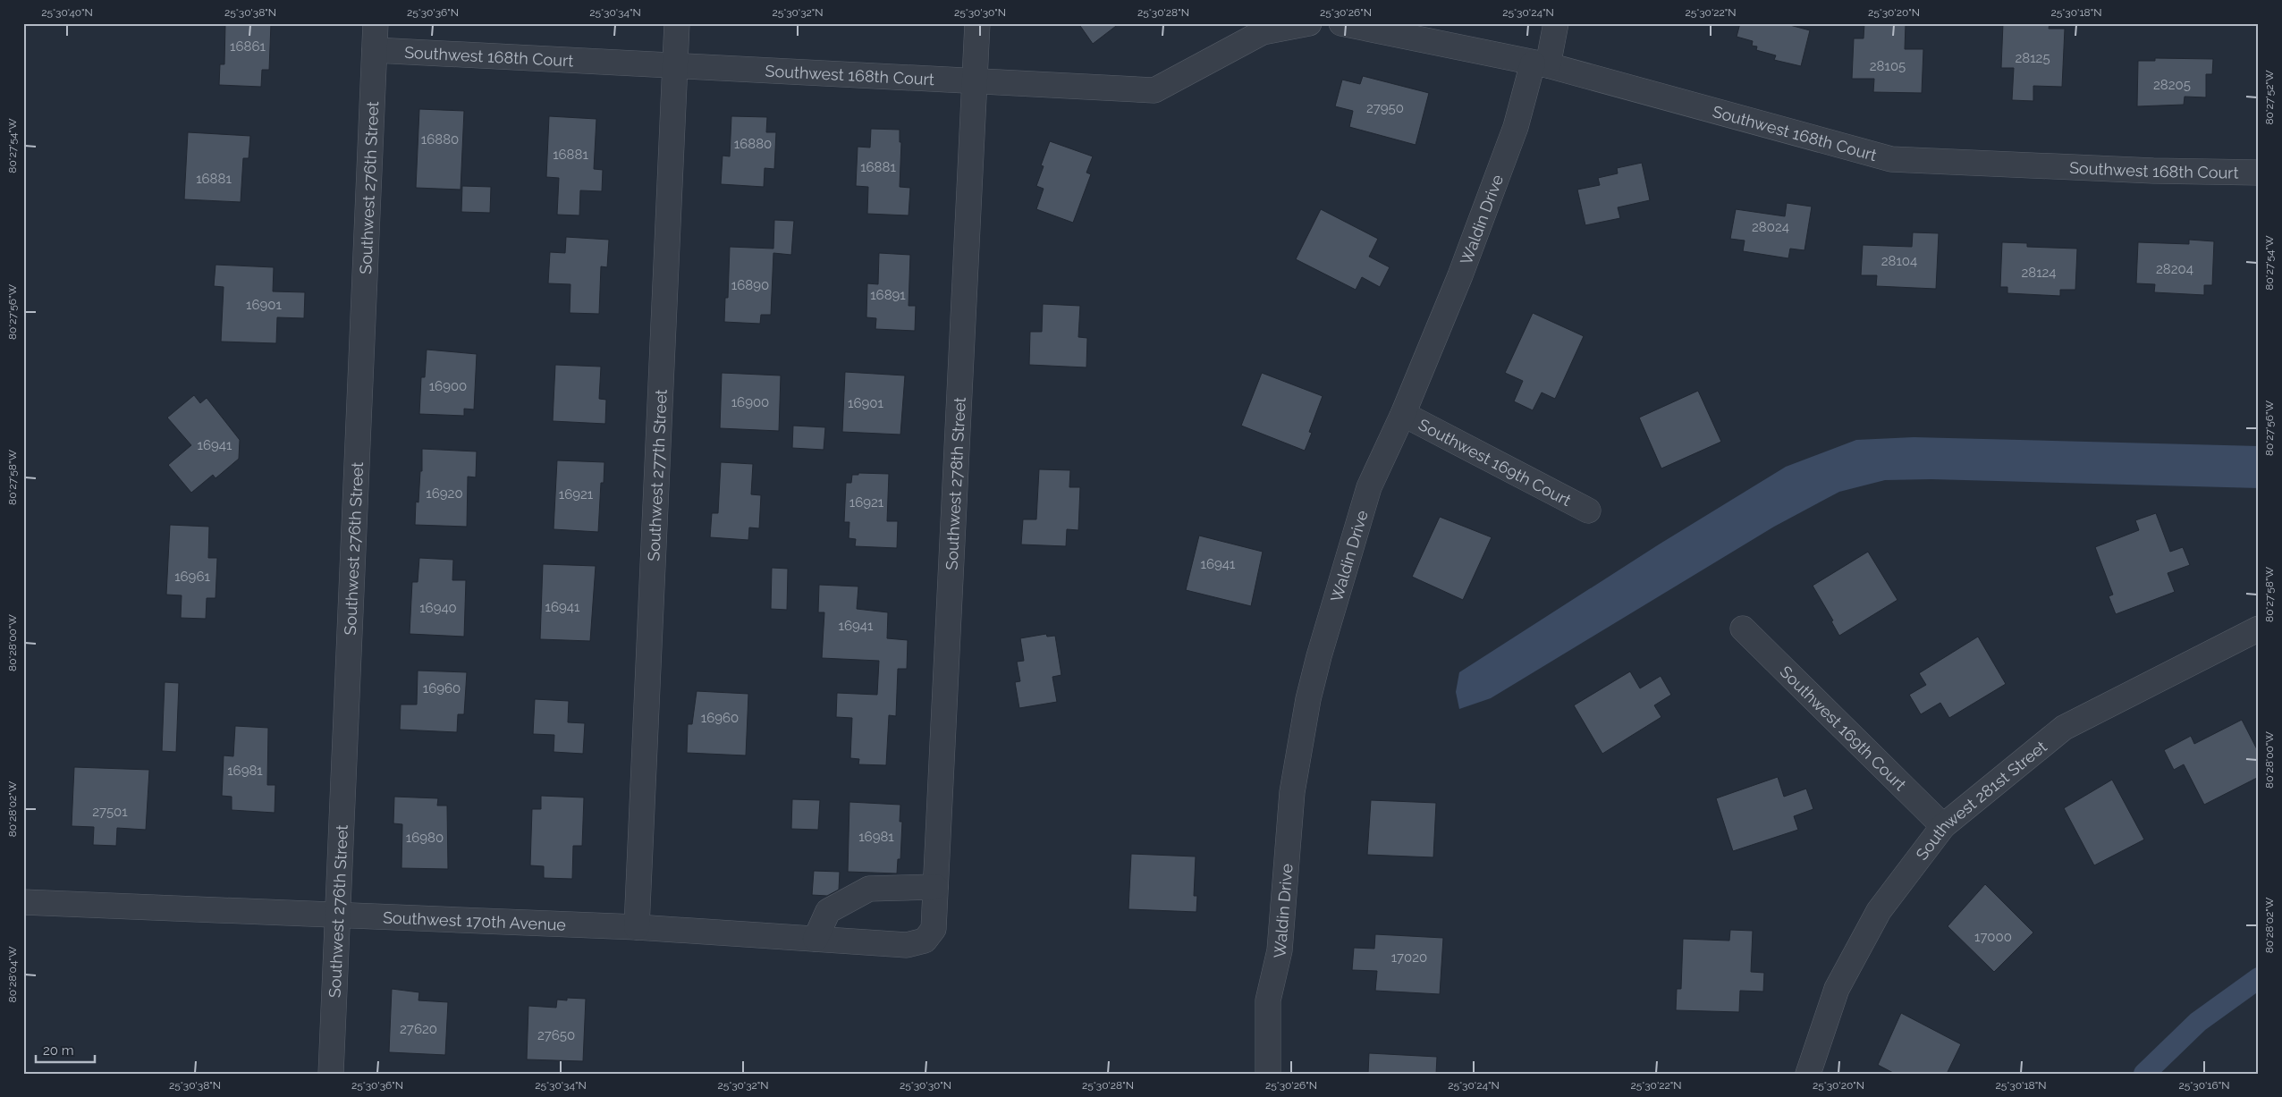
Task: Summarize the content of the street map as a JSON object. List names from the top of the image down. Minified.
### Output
{"streets":{"street":["Southwest 168th Court","Southwest 276th Street","Waldin Drive","Southwest 169th Court","Southwest 277th Street","Southwest 278th Street","Southwest 281st Street","Southwest 170th Avenue"]},"crossings":[["Southwest 168th Court","Southwest 276th Street"],["Southwest 168th Court","Waldin Drive"],["Southwest 168th Court","Southwest 277th Street"],["Southwest 168th Court","Southwest 278th Street"],["Southwest 276th Street","Southwest 170th Avenue"],["Waldin Drive","Southwest 169th Court"],["Southwest 169th Court","Southwest 281st Street"],["Southwest 277th Street","Southwest 170th Avenue"],["Southwest 278th Street","Southwest 170th Avenue"]],"house_numbers":["16861","28125","28105","28205","27950","16880","16880","16881","16881","16881","28024","28104","28204","28124","16890","16891","16901","16900","16900","16901","16941","16920","16921","16921","16941","16961","16941","16940","16941","16960","16960","16981","27501","16981","16980","17000","17020","27620","27650"],"scale_bar":"20 m","coordinates":["25°30'40\"N","25°30'38\"N","25°30'36\"N","25°30'34\"N","25°30'32\"N","25°30'30\"N","25°30'28\"N","25°30'26\"N","25°30'24\"N","25°30'22\"N","25°30'20\"N","25°30'18\"N","80°27'52\"W","80°27'54\"W","80°27'56\"W","80°27'58\"W","80°28'00\"W","80°28'02\"W","80°28'04\"W","25°30'16\"N"]}
